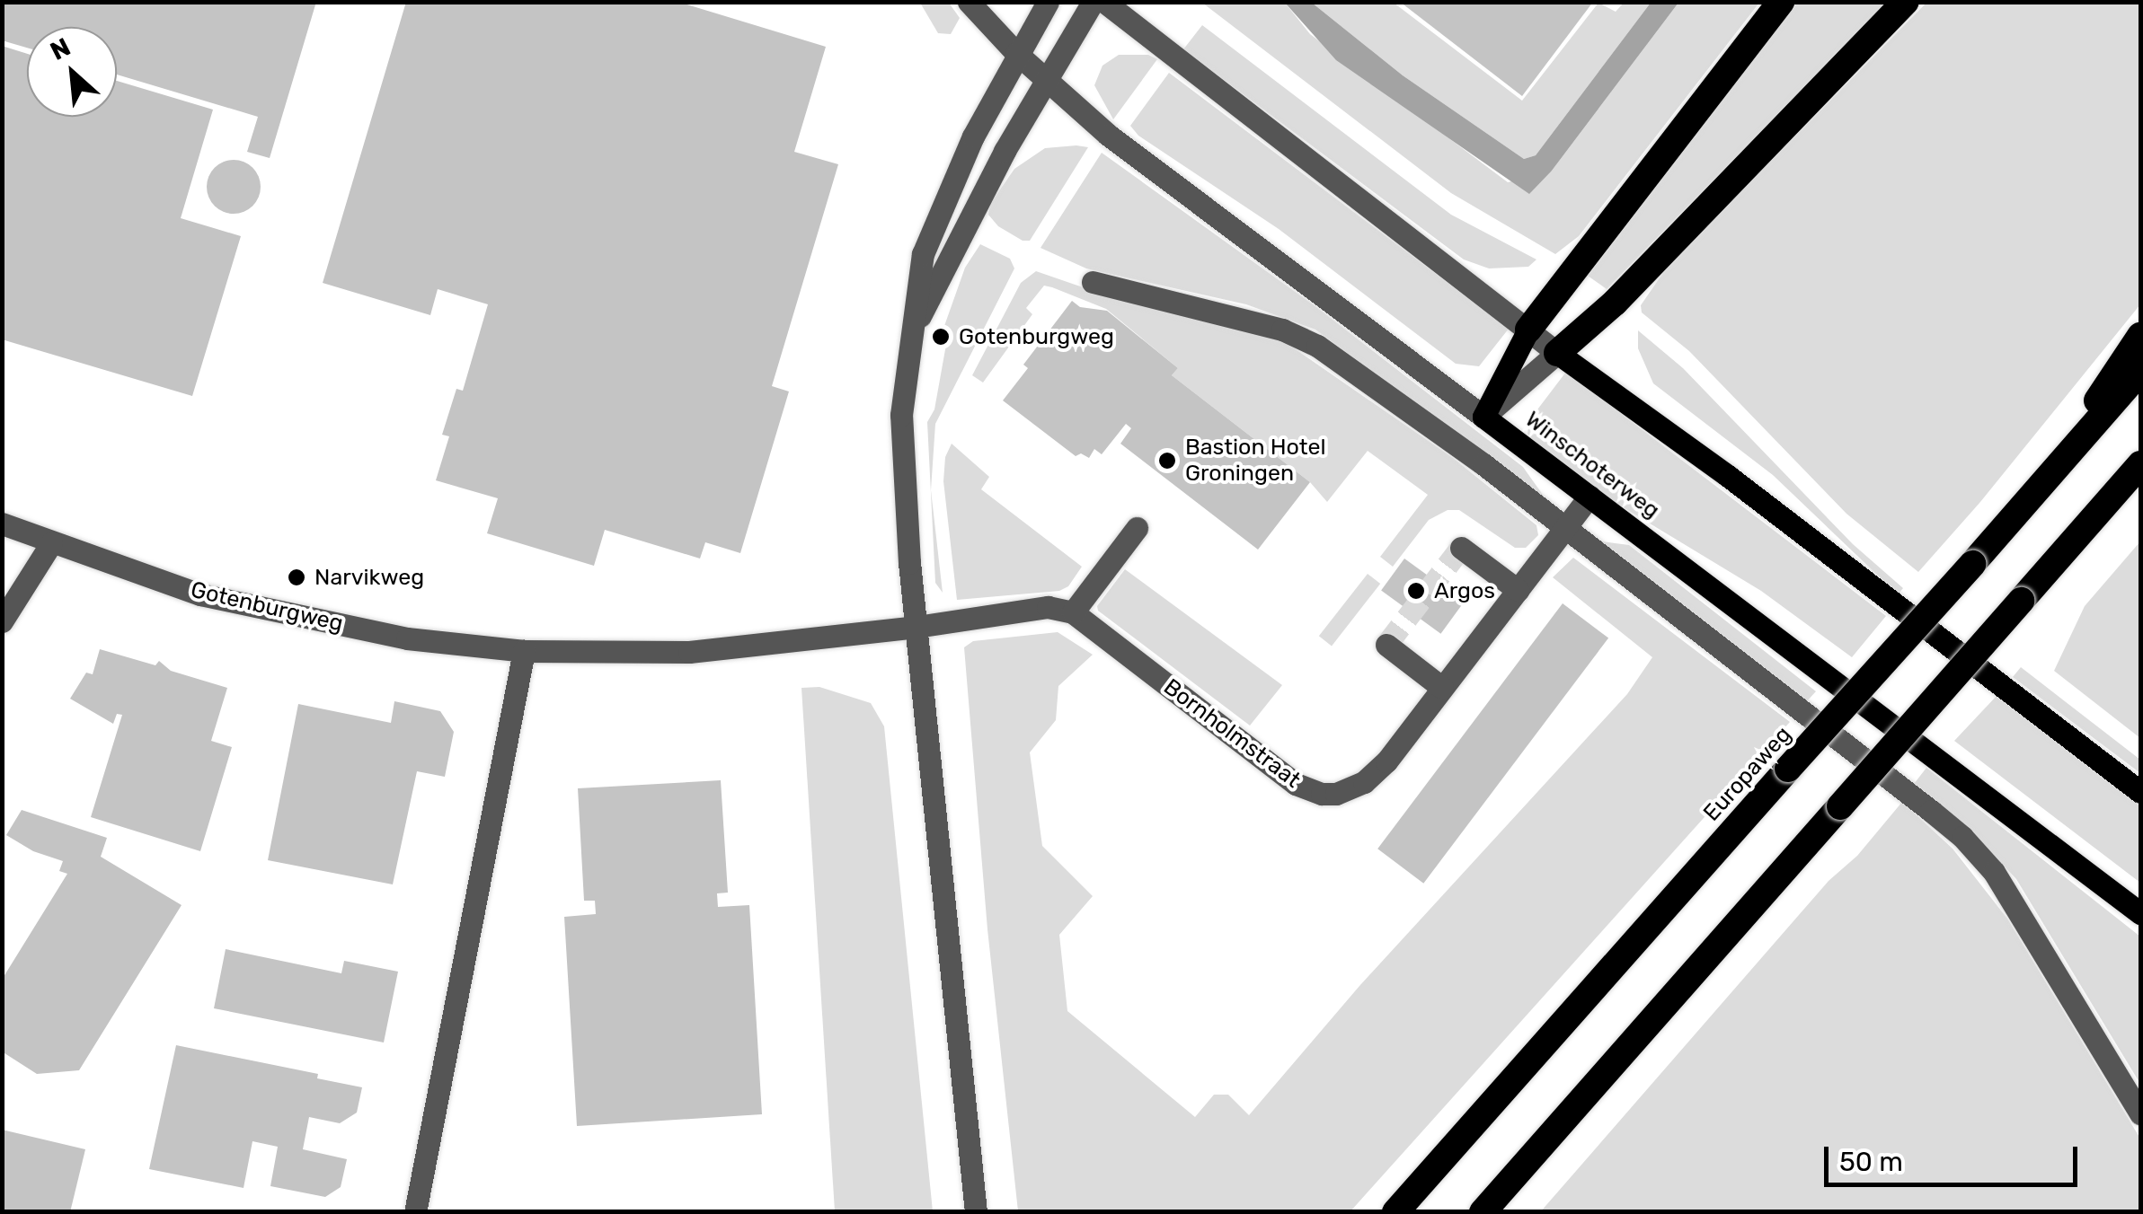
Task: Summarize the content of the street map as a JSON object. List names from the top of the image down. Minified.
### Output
{"streets":{"highway":["Europaweg"],"main road":["Winschoterweg"],"street":["Gotenburgweg","Bornholmstraat"]},"crossings":[["Winschoterweg","Bornholmstraat"]],"places":["Gotenburgweg","Bastion Hotel Groningen","Narvikweg","Argos"],"scale_bar":"50 m","north":"top left"}
